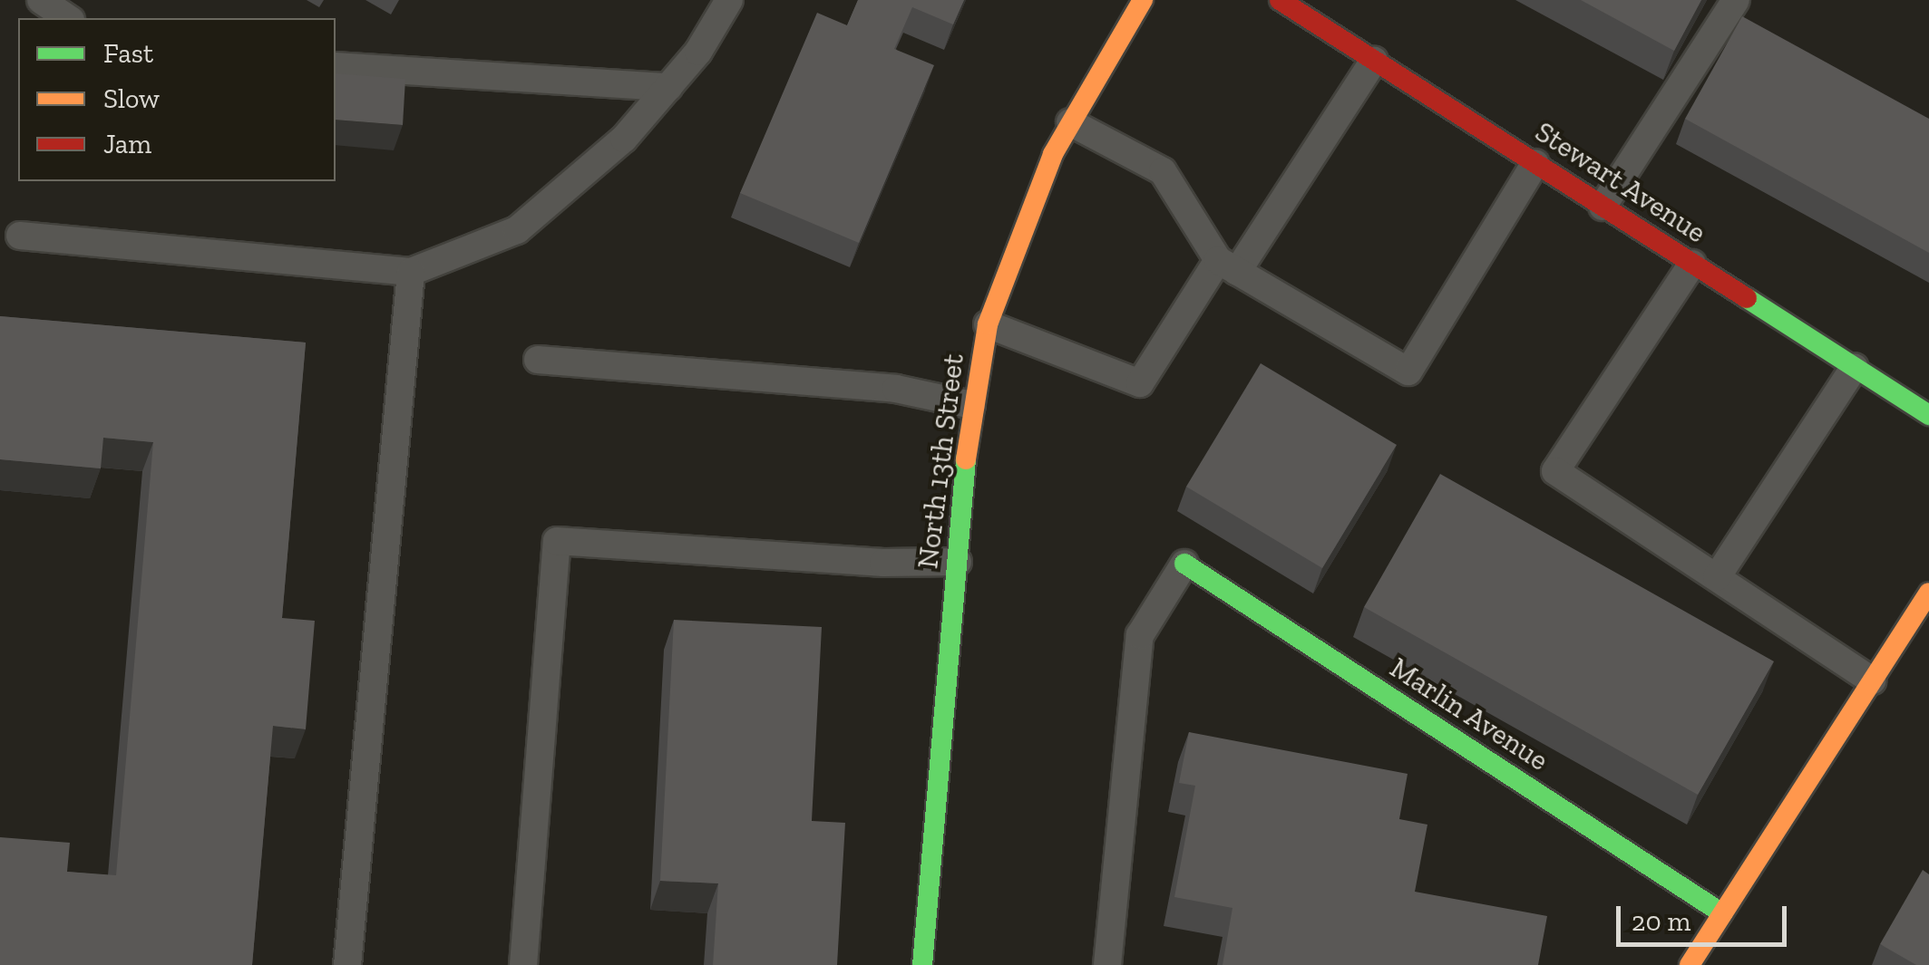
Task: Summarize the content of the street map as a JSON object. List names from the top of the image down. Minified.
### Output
{"streets":{"main road":["Stewart Avenue","North 13th Street","Marlin Avenue"]},"legend":["Fast","Slow","Jam"],"scale_bar":"20 m"}
